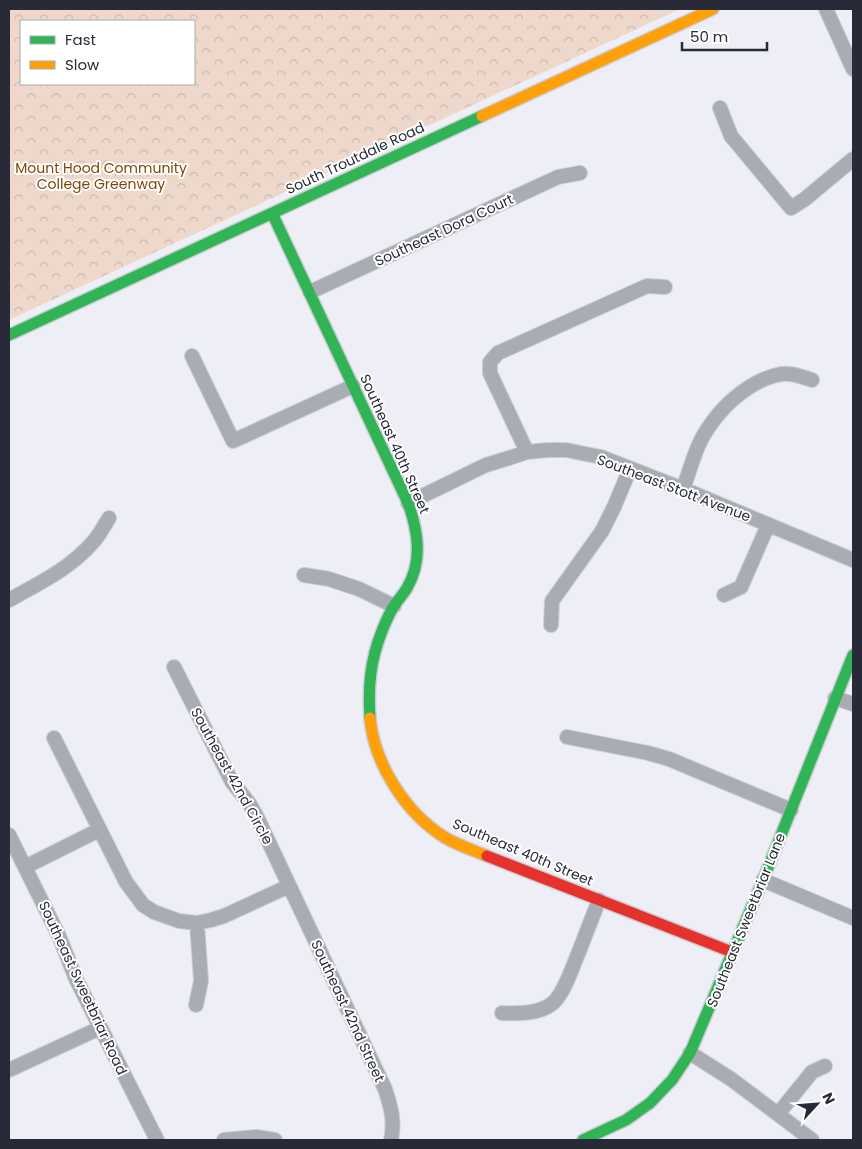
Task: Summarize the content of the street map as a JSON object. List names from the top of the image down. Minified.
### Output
{"streets":{"street":["South Troutdale Road","Southeast Dora Court","Southeast 40th Street","Southeast Stott Avenue","Southeast 42nd Circle","Southeast Sweetbriar Lane","Southeast Sweetbriar Road","Southeast 42nd Street"]},"crossings":[["South Troutdale Road","Southeast 40th Street"],["Southeast Dora Court","Southeast 40th Street"],["Southeast 40th Street","Southeast Stott Avenue"],["Southeast 40th Street","Southeast Sweetbriar Lane"],["Southeast 42nd Circle","Southeast 42nd Street"]],"parks":["Mount Hood Community College Greenway"],"legend":["Fast","Slow"],"scale_bar":"50 m","north":"top right"}
